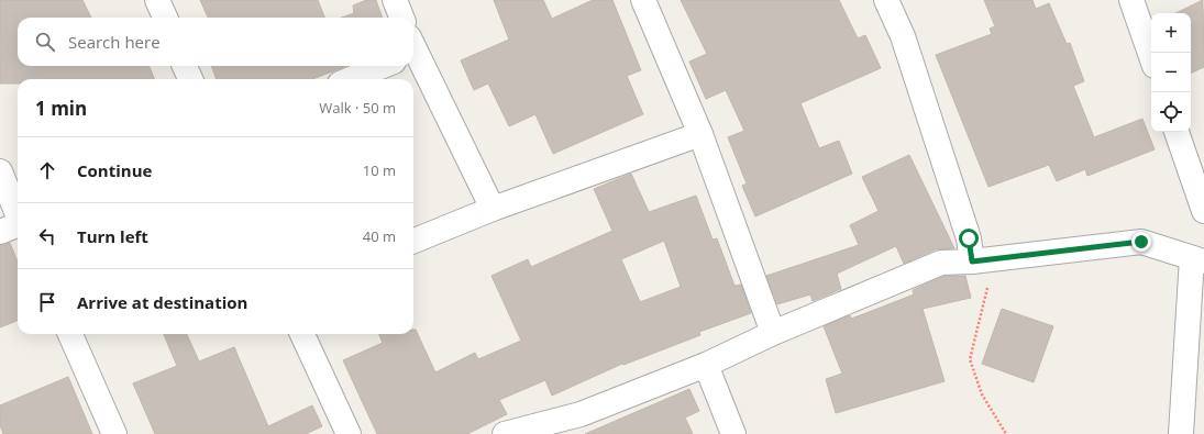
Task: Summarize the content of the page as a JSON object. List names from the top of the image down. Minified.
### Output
{"page":{"map_buttons":["+","−"],"search":"Search here","heading":["1 min","Walk · 50 m"],"list":[["Continue","10 m"],["Turn left","40 m"],"Arrive at destination"]}}
